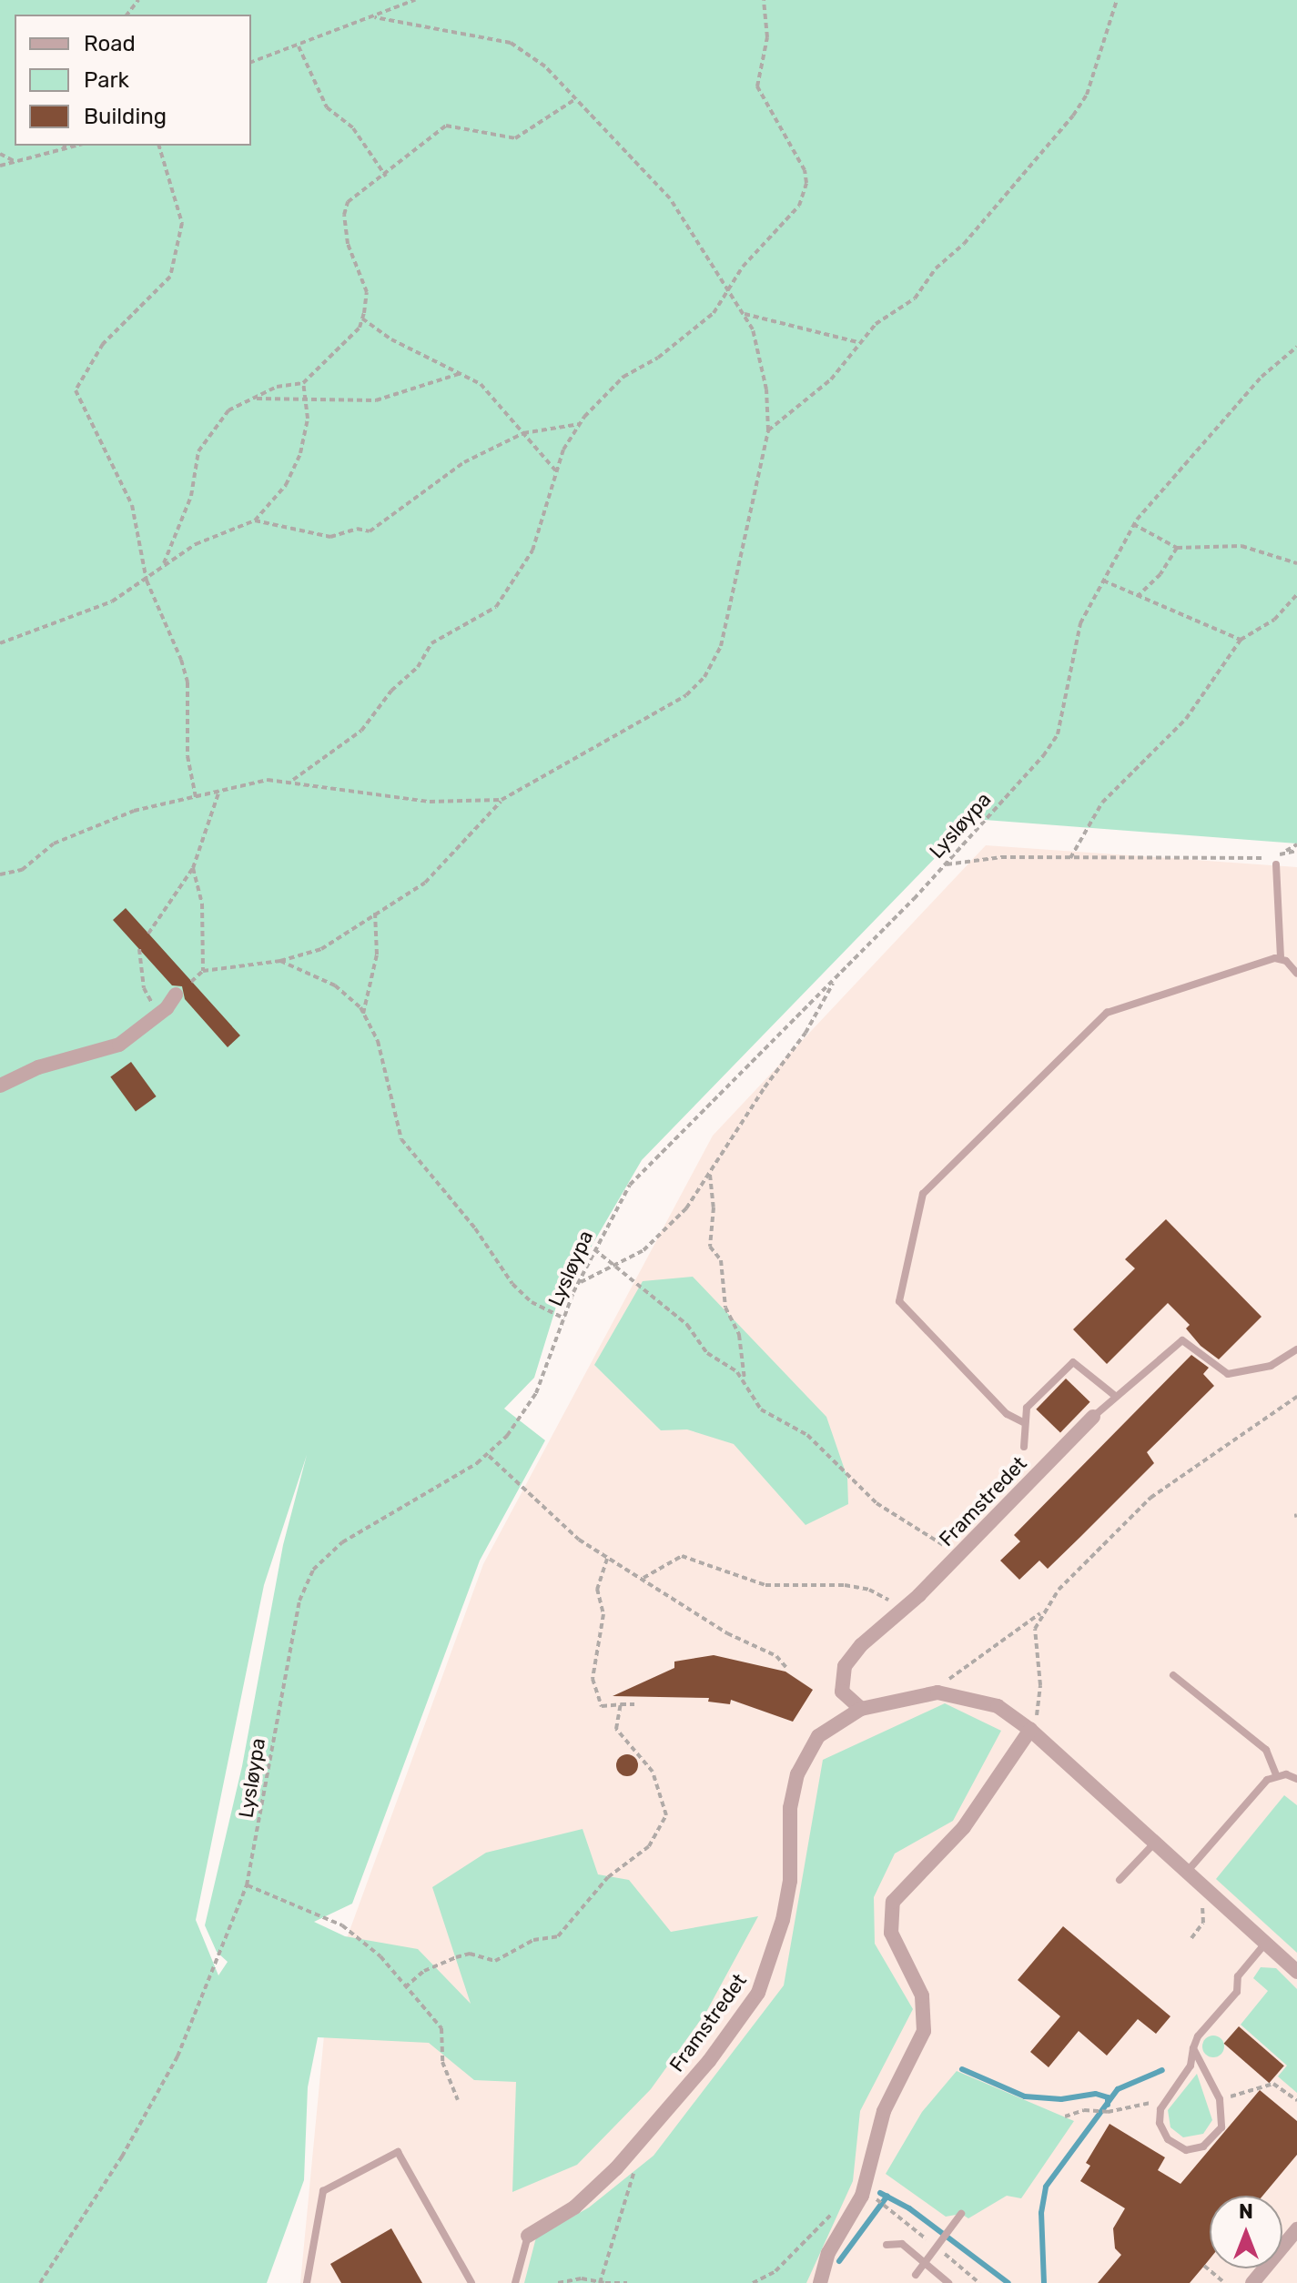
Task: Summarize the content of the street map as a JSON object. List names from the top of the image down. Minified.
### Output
{"streets":{"street":["Framstredet"],"path":["Lysløypa"]},"legend":["Road","Park","Building"],"north":"top"}
